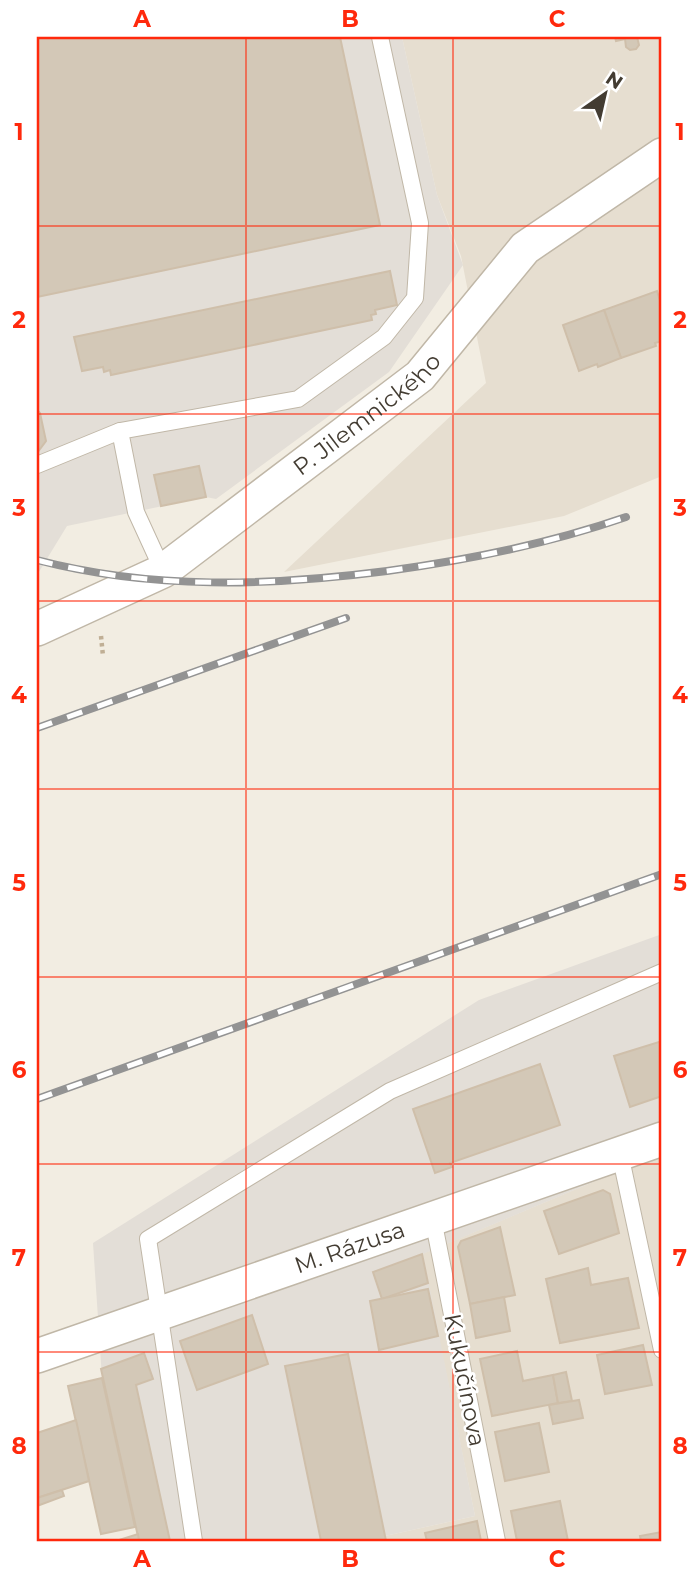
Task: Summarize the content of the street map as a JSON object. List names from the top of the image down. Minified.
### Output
{"streets":{"street":["P. Jilemnického","M. Rázusa"],"lane":["Kukučínova"]},"crossings":[["M. Rázusa","Kukučínova"]],"north":"top right","grid":{"columns":["A","B","C"],"rows":["1","2","3","4","5","6","7","8"]}}
